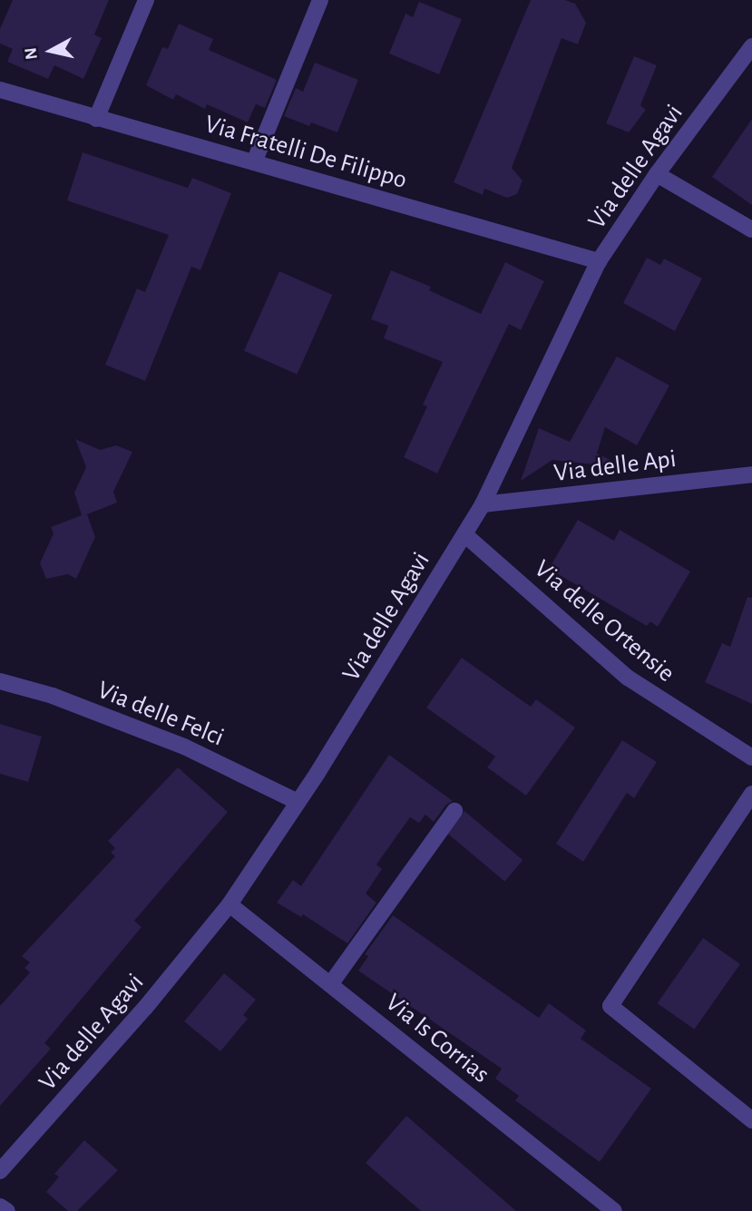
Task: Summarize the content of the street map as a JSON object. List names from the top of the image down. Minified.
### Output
{"streets":{"street":["Via Fratelli De Filippo","Via delle Agavi","Via delle Api","Via delle Ortensie","Via delle Felci","Via Is Corrias"]},"crossings":[["Via Fratelli De Filippo","Via delle Agavi"],["Via delle Agavi","Via delle Api"],["Via delle Agavi","Via delle Ortensie"],["Via delle Agavi","Via delle Felci"],["Via delle Agavi","Via Is Corrias"]],"north":"left"}
